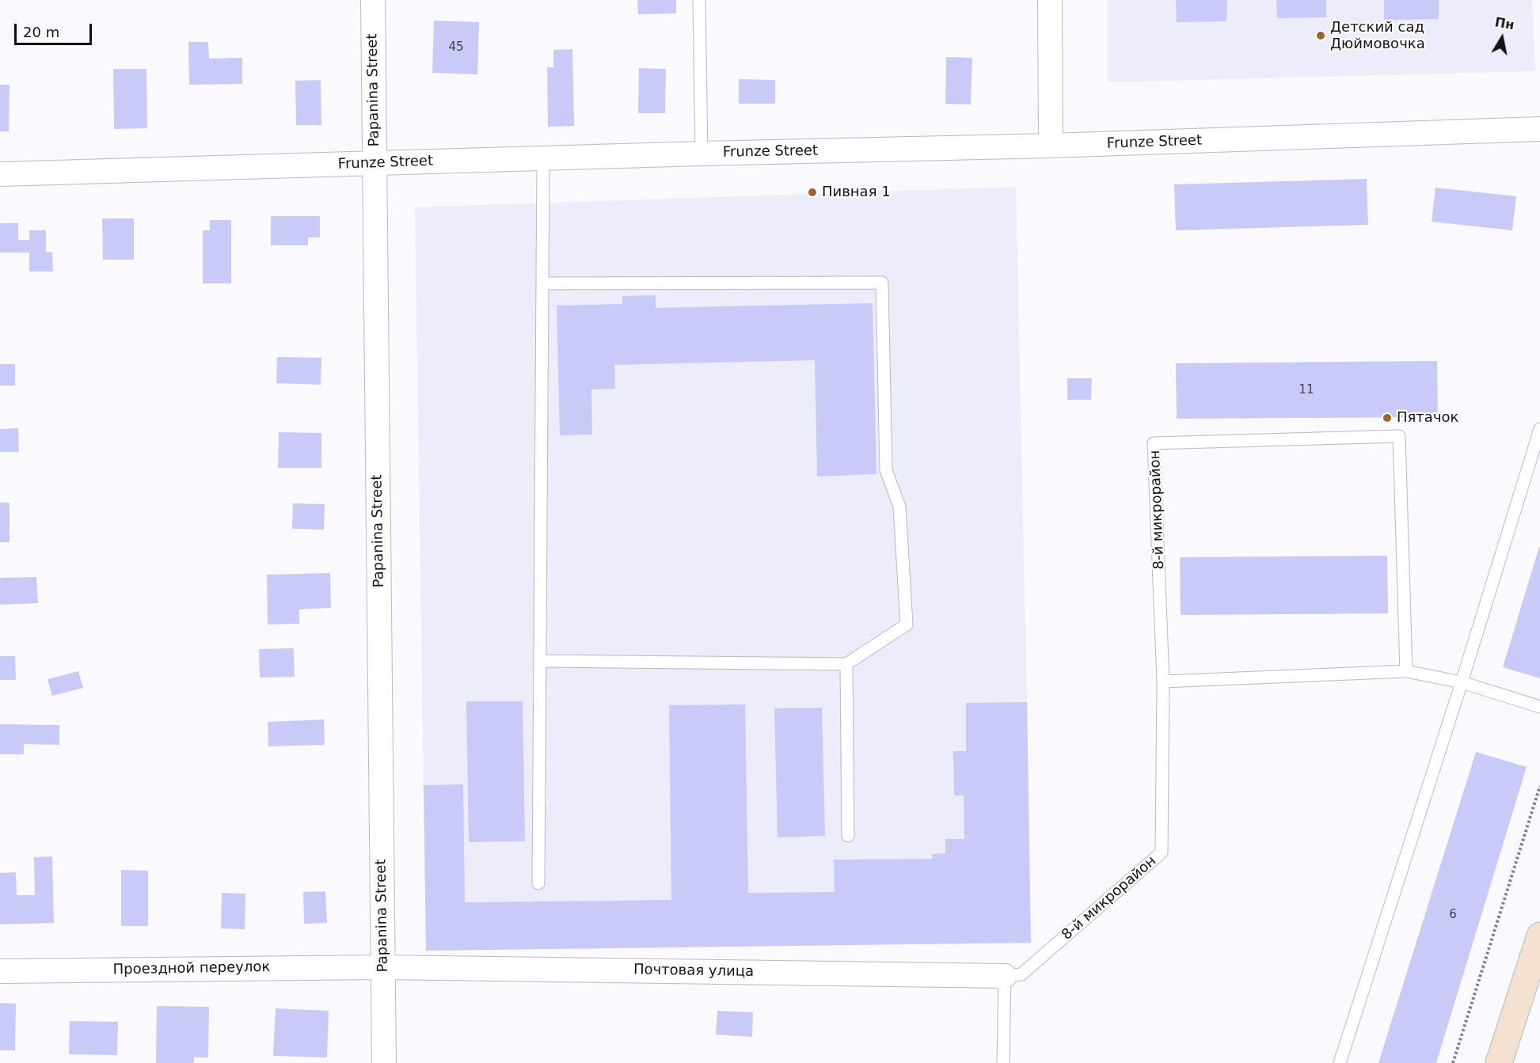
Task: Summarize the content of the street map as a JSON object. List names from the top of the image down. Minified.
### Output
{"streets":{"street":["Papanina Street","Frunze Street","Проездной переулок","Почтовая улица"],"lane":["8-й микрорайон"]},"crossings":[["Papanina Street","Frunze Street"],["Papanina Street","Проездной переулок"],["Papanina Street","Почтовая улица"],["8-й микрорайон","Почтовая улица"],["Проездной переулок","Почтовая улица"]],"places":["Детский сад Дюймовочка","Пивная 1","Пятачок"],"house_numbers":["45","11","6"],"scale_bar":"20 m","north":"top"}
